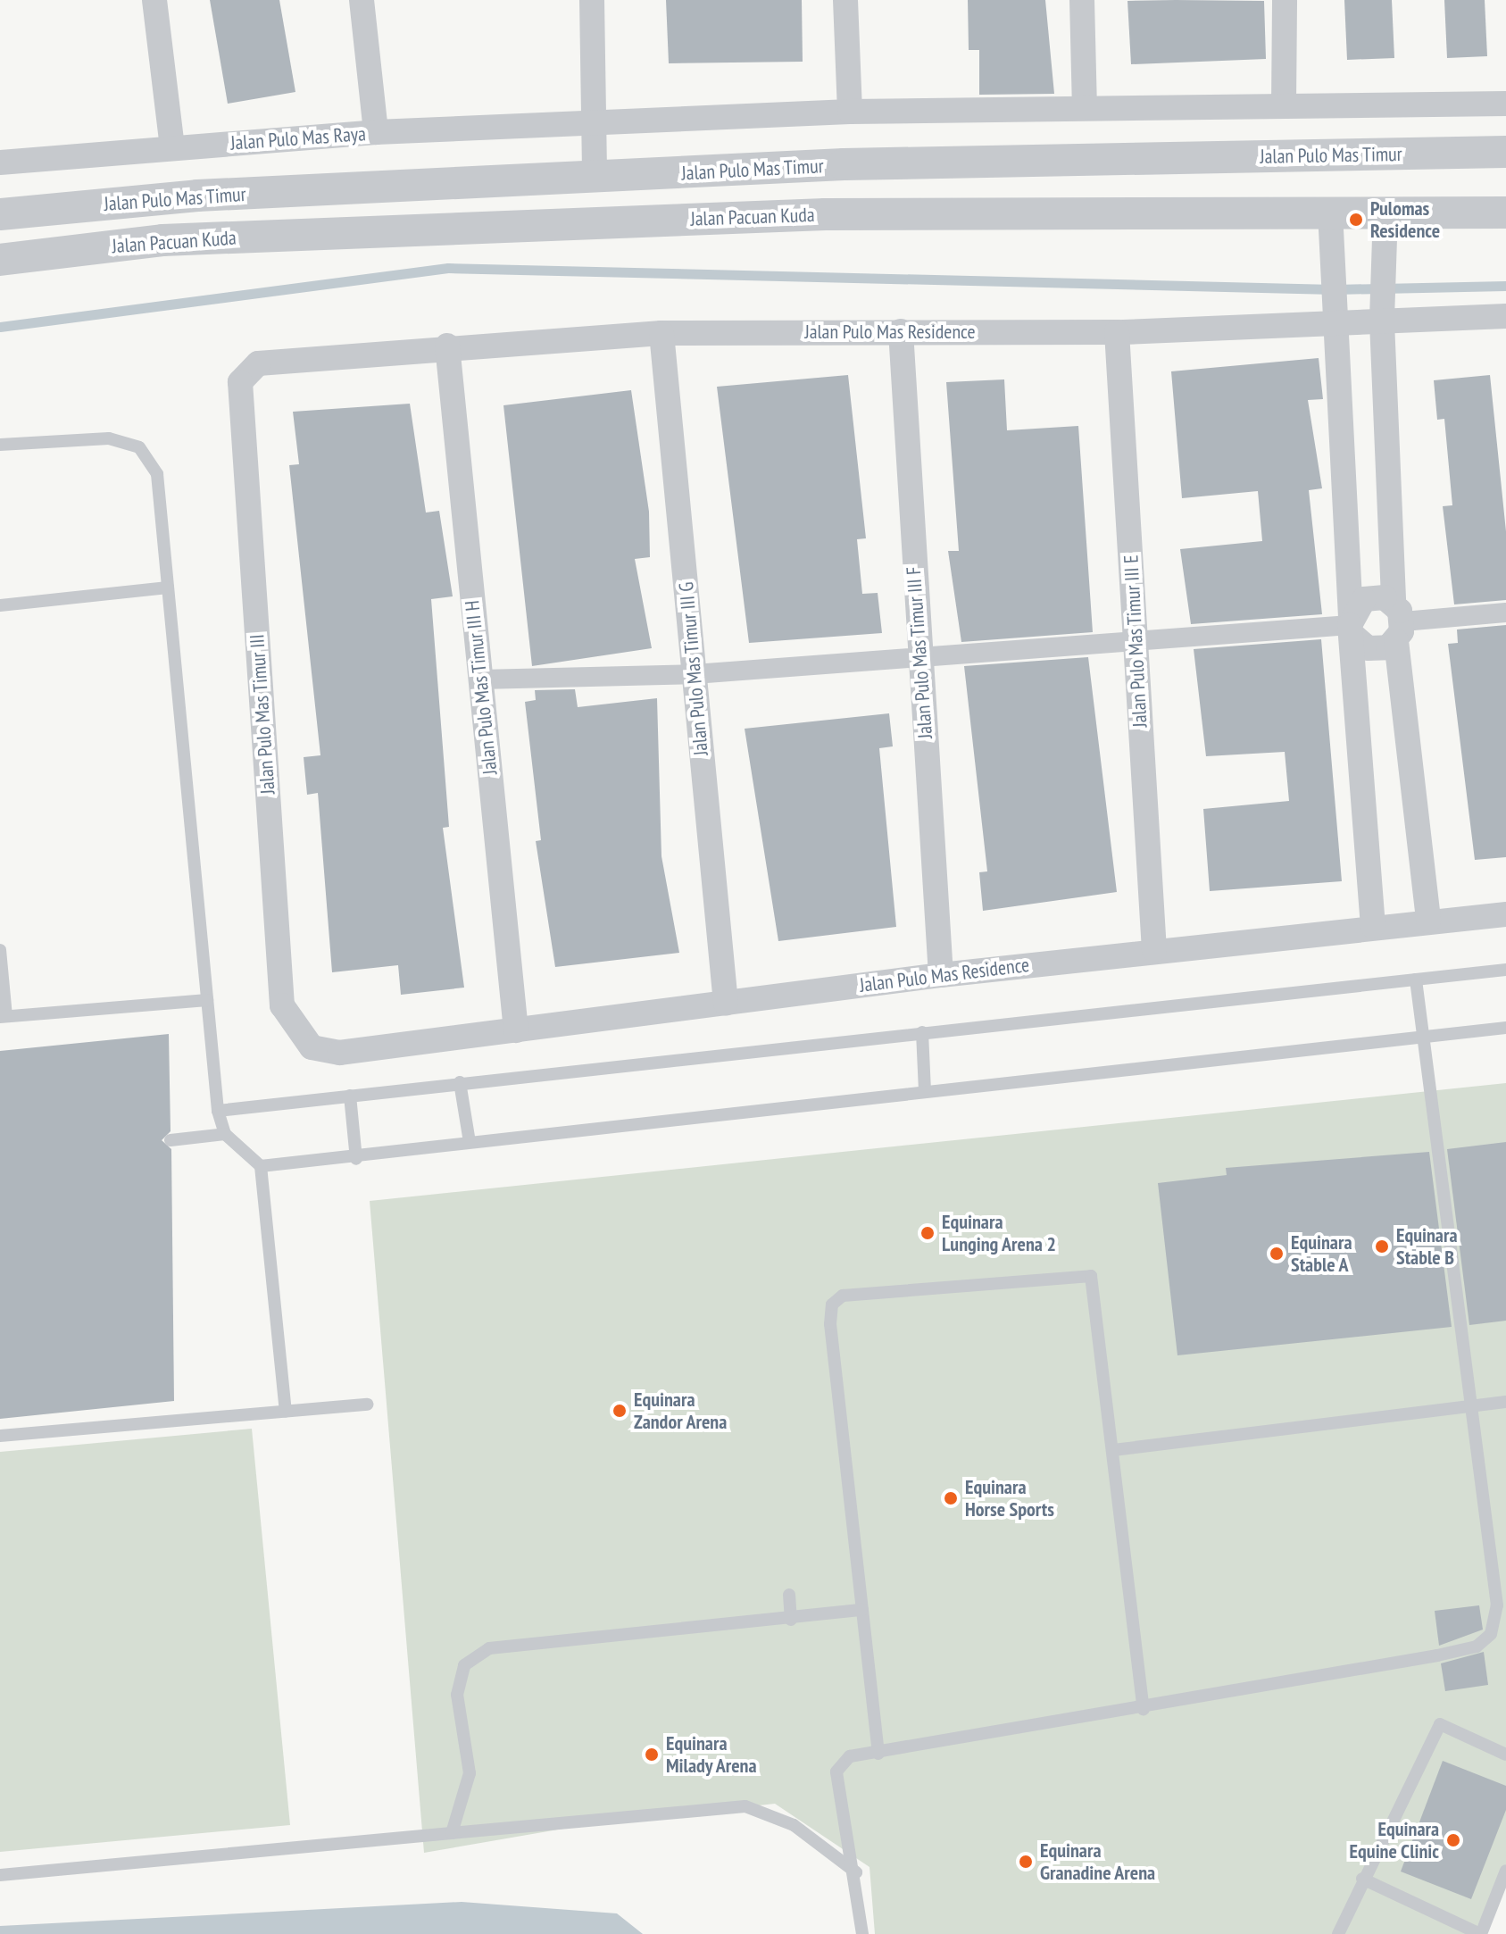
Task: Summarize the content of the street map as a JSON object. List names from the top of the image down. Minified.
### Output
{"streets":{"street":["Jalan Pulo Mas Raya","Jalan Pulo Mas Timur","Jalan Pacuan Kuda","Jalan Pulo Mas Residence","Jalan Pulo Mas Timur III E","Jalan Pulo Mas Timur III F","Jalan Pulo Mas Timur III G","Jalan Pulo Mas Timur III H","Jalan Pulo Mas Timur III"]},"crossings":[["Jalan Pulo Mas Residence","Jalan Pulo Mas Timur III E"],["Jalan Pulo Mas Residence","Jalan Pulo Mas Timur III F"],["Jalan Pulo Mas Residence","Jalan Pulo Mas Timur III G"],["Jalan Pulo Mas Residence","Jalan Pulo Mas Timur III H"],["Jalan Pulo Mas Residence","Jalan Pulo Mas Timur III"],["Jalan Pulo Mas Timur III H","Jalan Pulo Mas Timur III"]],"places":["Pulomas Residence","Equinara Lunging Arena 2","Equinara Stable B","Equinara Stable A","Equinara Zandor Arena","Equinara Horse Sports","Equinara Milady Arena","Equinara Equine Clinic","Equinara Granadine Arena"]}
